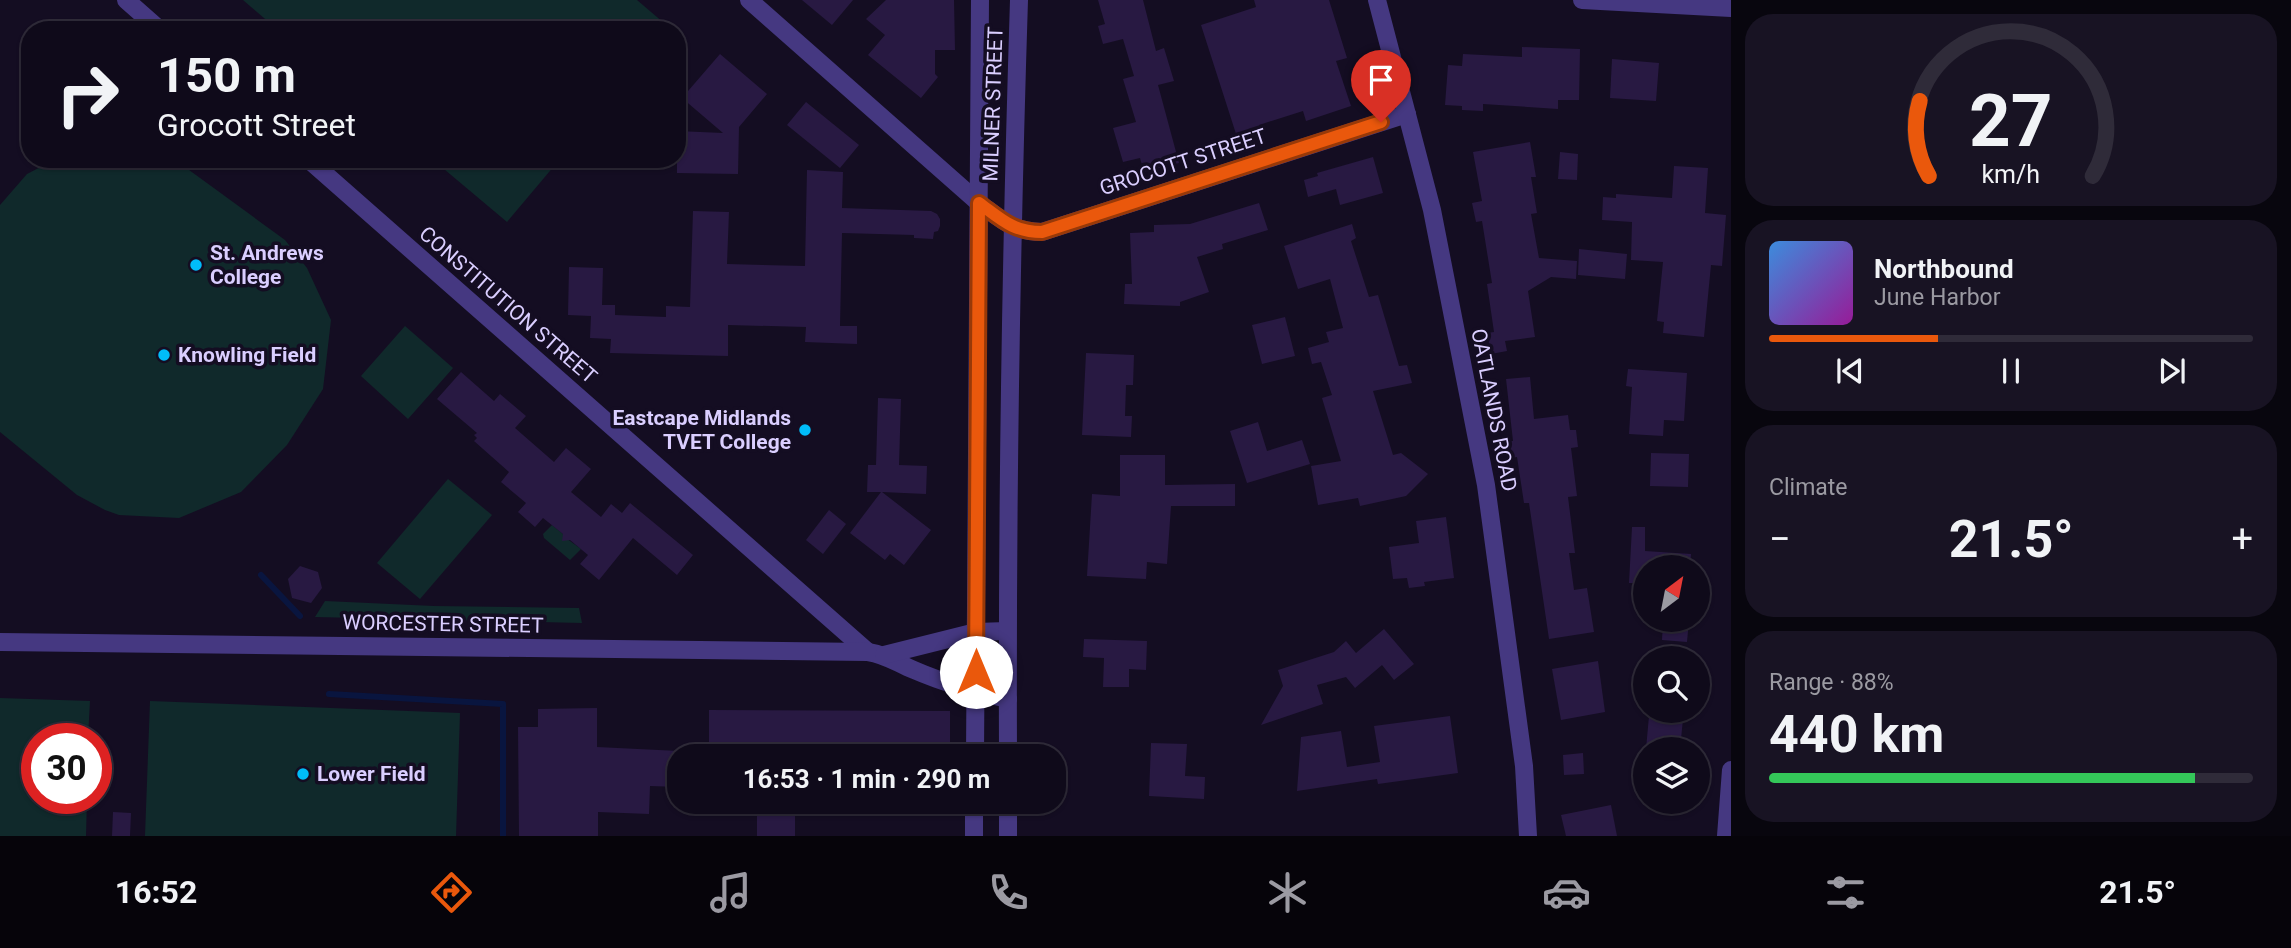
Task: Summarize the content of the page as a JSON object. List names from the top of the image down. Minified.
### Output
{"streets":{"street":["MILNER STREET","GROCOTT STREET","CONSTITUTION STREET","OATLANDS ROAD","WORCESTER STREET"]},"crossings":[["MILNER STREET","GROCOTT STREET"],["MILNER STREET","WORCESTER STREET"],["GROCOTT STREET","OATLANDS ROAD"],["CONSTITUTION STREET","WORCESTER STREET"]],"places":["St. Andrews College","Knowling Field","Eastcape Midlands TVET College","Lower Field"],"north":"top right","page":{"turn":["150 m","Grocott Street"],"song":["Northbound","June Harbor"],"tile":["Climate",["Range · 88%","440 km"]],"heat":["−","21.5°","+"],"limit":"30","trip":"16:53 · 1 min · 290 m","tabs":["16:52","21.5°"],"gauge":["27","km/h"]}}
